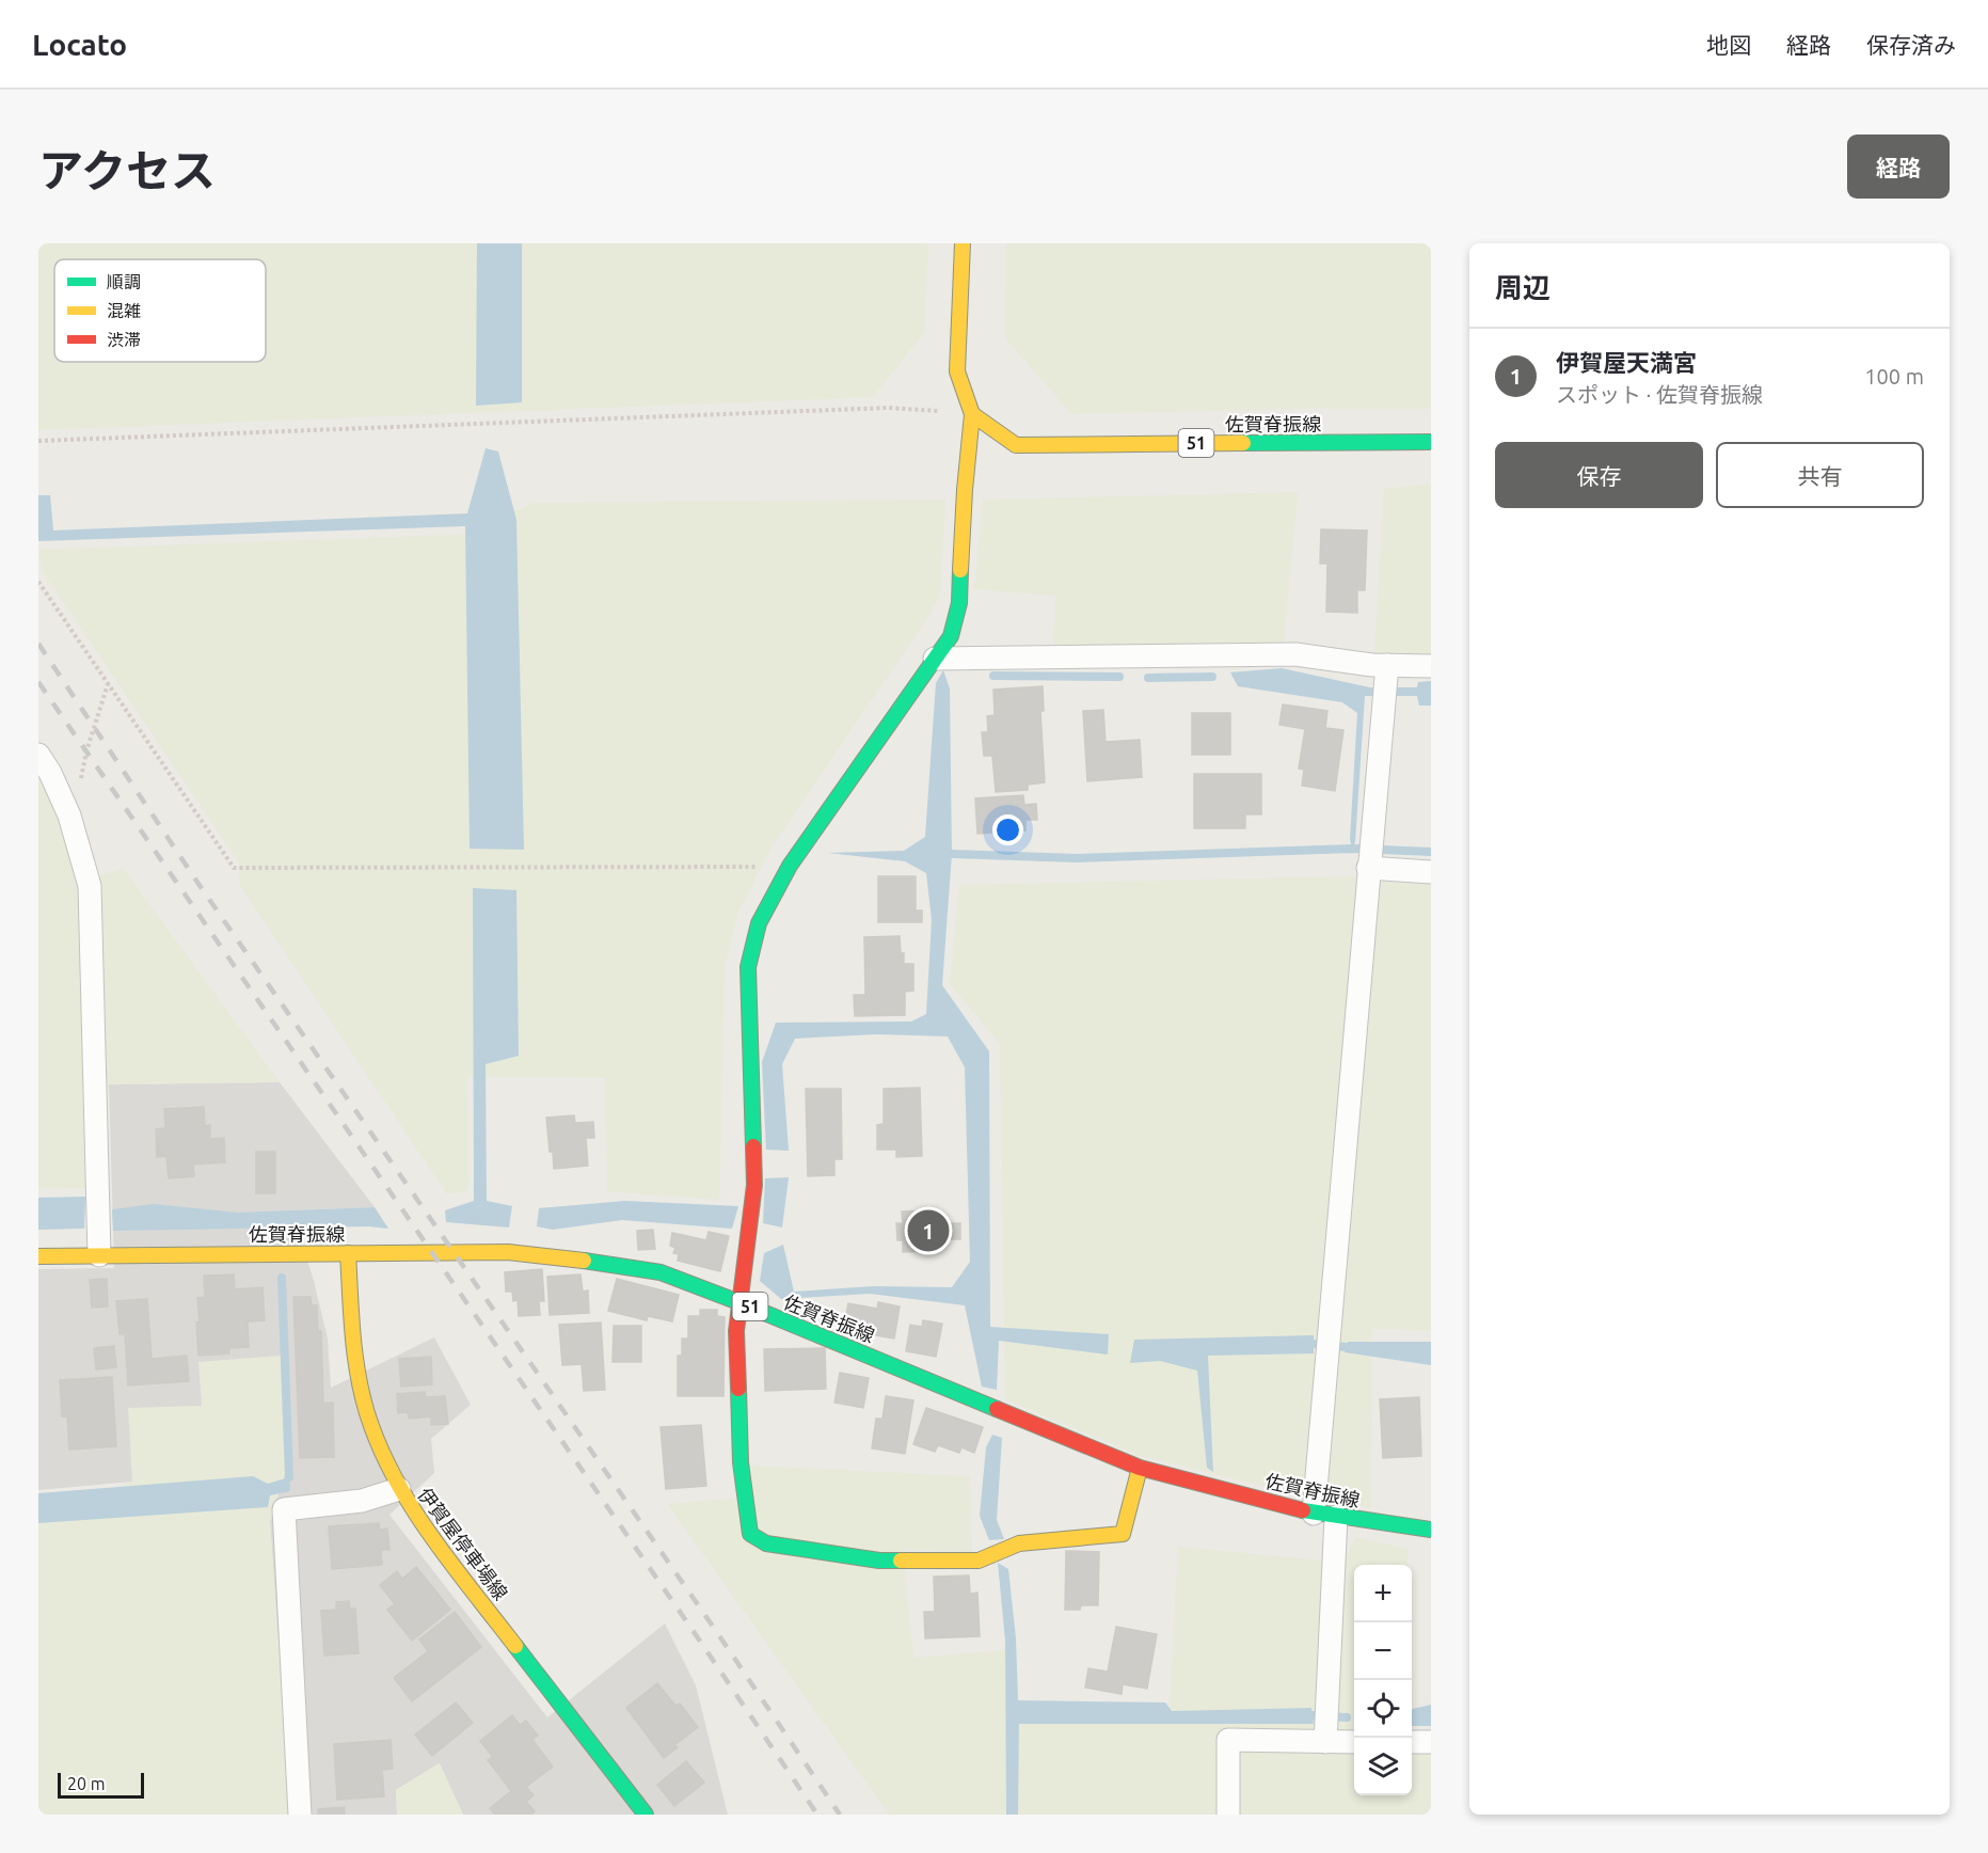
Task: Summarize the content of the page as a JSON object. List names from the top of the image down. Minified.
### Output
{"streets":{"main road":["佐賀脊振線","51","伊賀屋停車場線"]},"crossings":[["佐賀脊振線","伊賀屋停車場線"]],"legend":["順調","混雑","渋滞"],"scale_bar":"20 m","page":{"header":"Locato","nav":["地図","経路","保存済み"],"title":"アクセス","buttons":["経路",["保存","共有"]],"heading":"周辺","list":[{"mark":"1","name":"伊賀屋天満宮","note":"スポット · 佐賀脊振線","value":"100 m"}],"pins":"1","map_buttons":["+","−"],"scale":"20 m"}}
